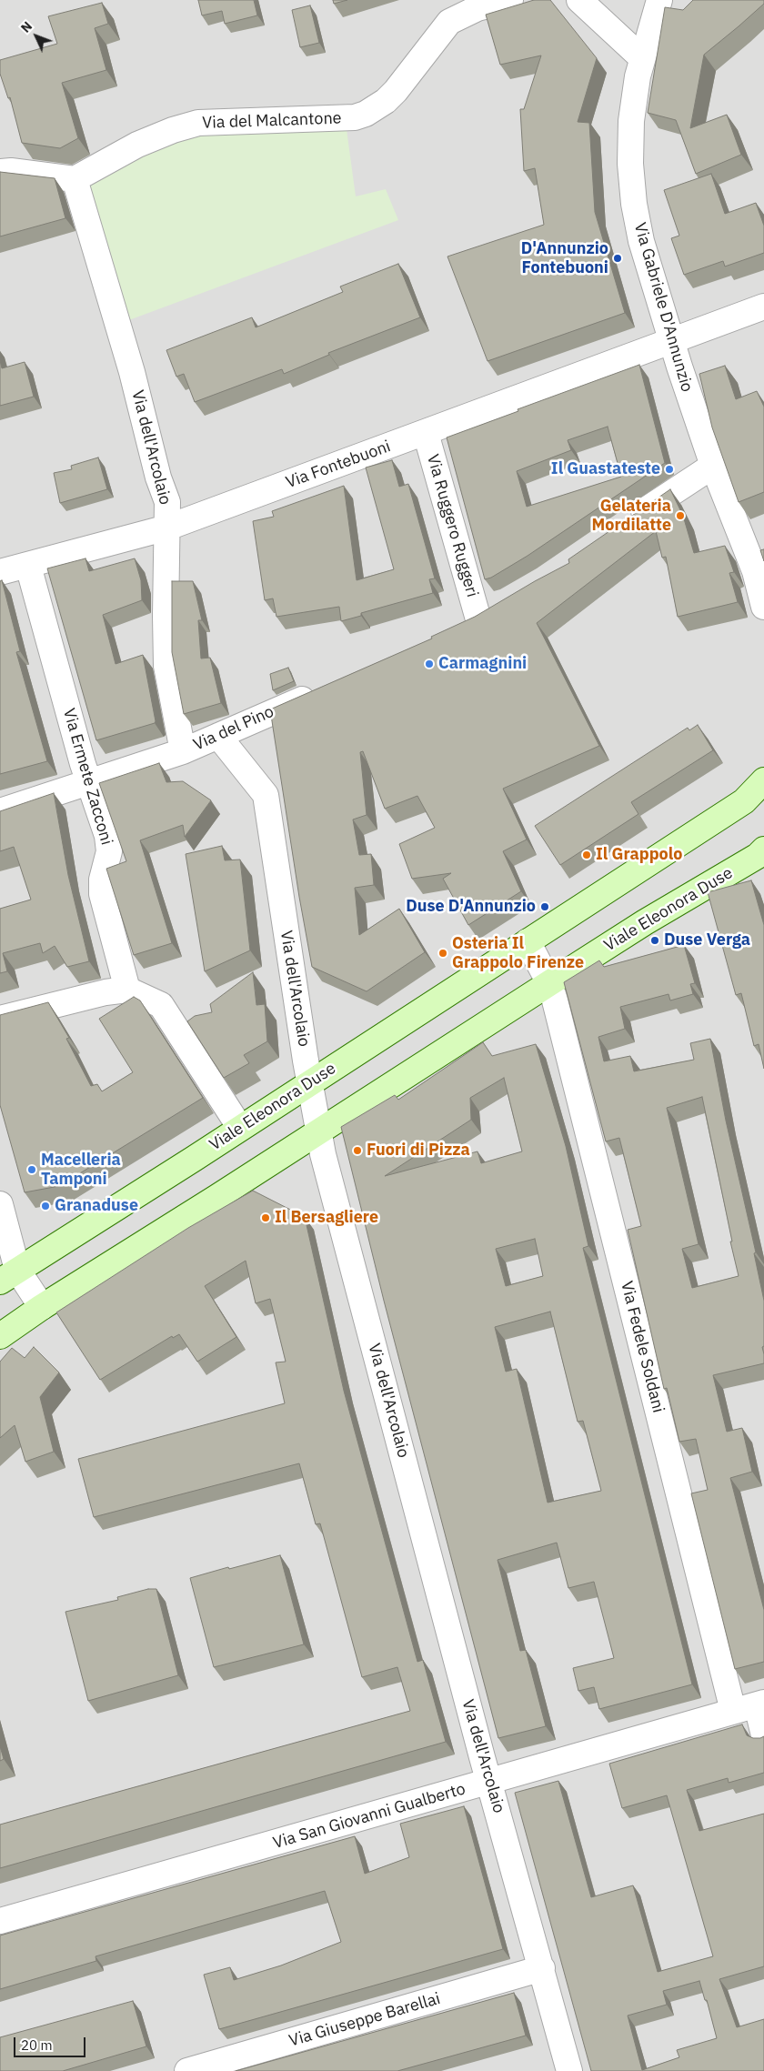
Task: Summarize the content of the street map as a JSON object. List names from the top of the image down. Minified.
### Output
{"streets":{"main road":["Viale Eleonora Duse"],"street":["Via del Malcantone","Via Gabriele D'Annunzio","Via dell'Arcolaio","Via Fontebuoni","Via Ruggero Ruggeri","Via del Pino","Via Ermete Zacconi","Via Fedele Soldani","Via San Giovanni Gualberto","Via Giuseppe Barellai"]},"crossings":[["Via del Malcantone","Via dell'Arcolaio"],["Via Gabriele D'Annunzio","Via Fontebuoni"],["Via dell'Arcolaio","Via Fontebuoni"],["Via dell'Arcolaio","Via del Pino"],["Via dell'Arcolaio","Viale Eleonora Duse"],["Via dell'Arcolaio","Via San Giovanni Gualberto"],["Via dell'Arcolaio","Via Giuseppe Barellai"],["Via Fontebuoni","Via Ruggero Ruggeri"],["Via Fontebuoni","Via Ermete Zacconi"],["Via del Pino","Via Ermete Zacconi"],["Viale Eleonora Duse","Via Fedele Soldani"],["Via Fedele Soldani","Via San Giovanni Gualberto"]],"places":["D'Annunzio Fontebuoni","Il Guastateste","Gelateria Mordilatte","Carmagnini","Il Grappolo","Duse D'Annunzio","Duse Verga","Osteria Il Grappolo Firenze","Fuori di Pizza","Macelleria Tamponi","Granaduse","Il Bersagliere"],"scale_bar":"20 m","north":"top left"}
